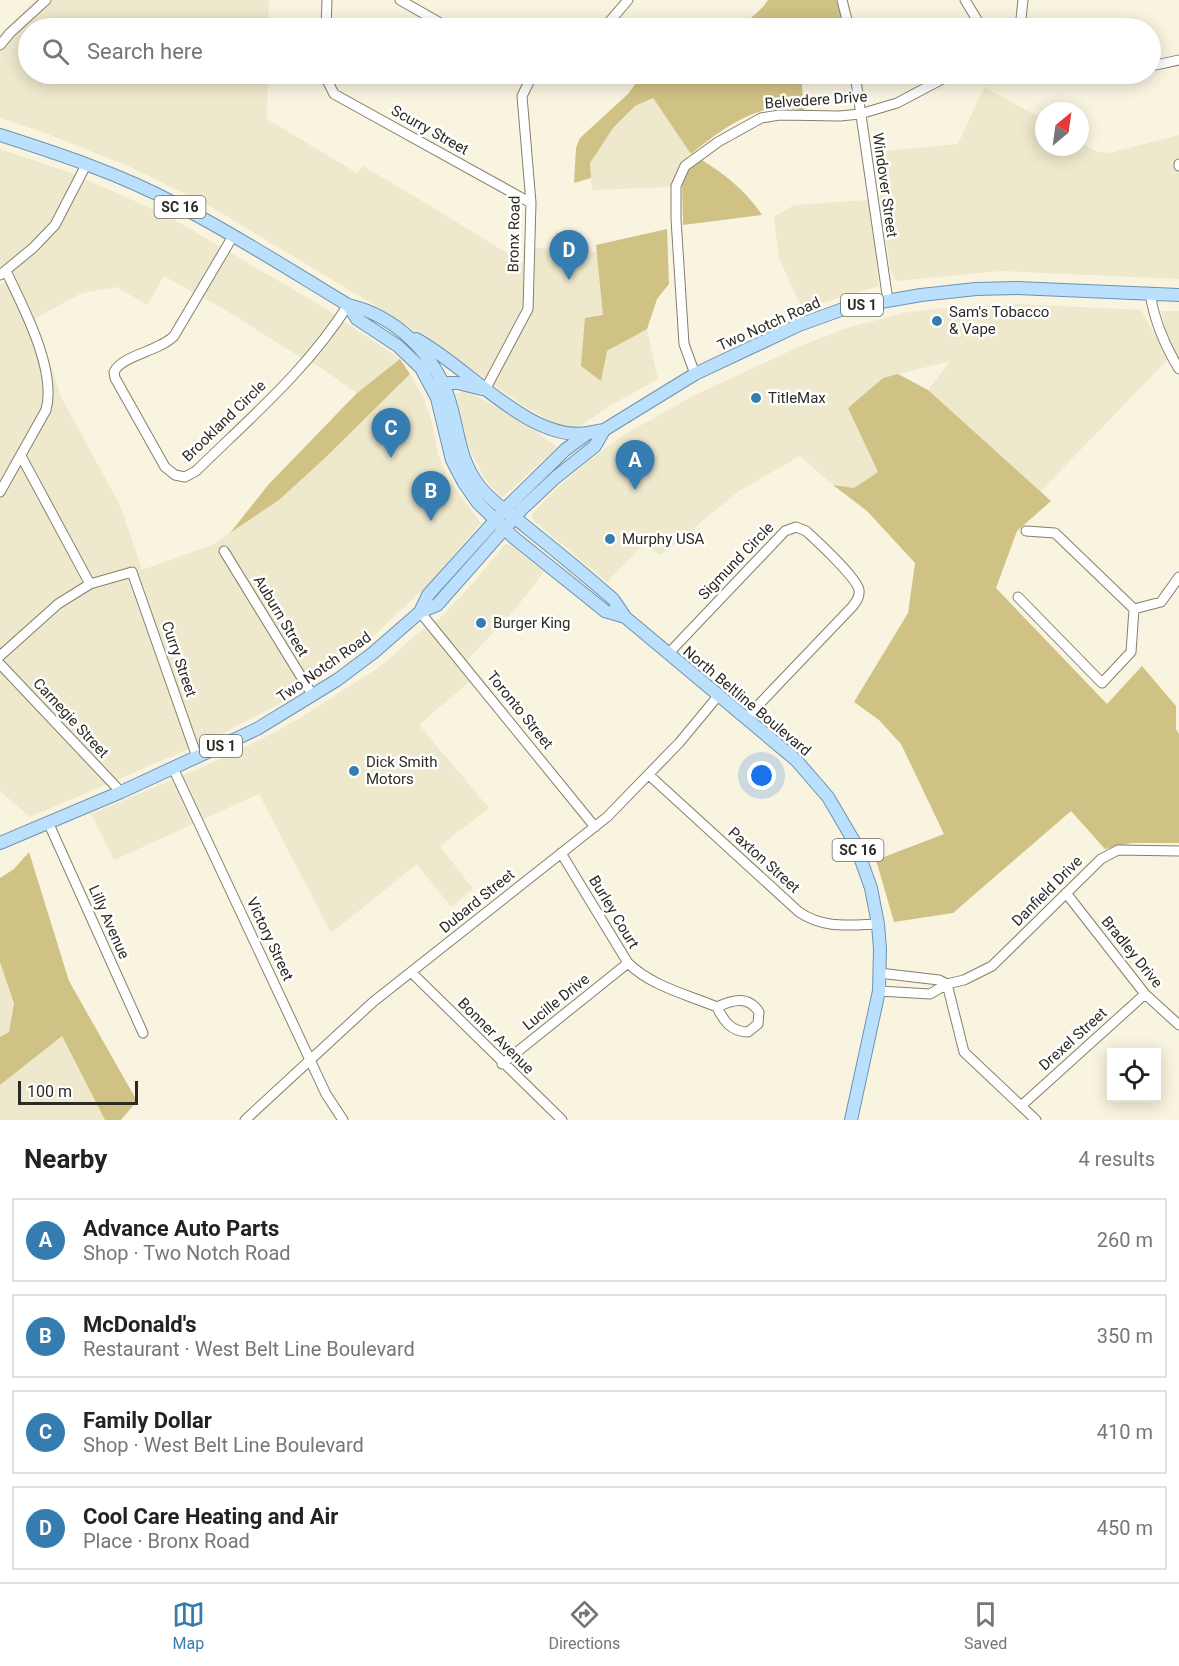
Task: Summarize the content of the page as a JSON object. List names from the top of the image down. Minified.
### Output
{"streets":{"main road":["SC 16","US 1","Two Notch Road","North Beltline Boulevard"],"street":["Belvedere Drive","Scurry Street","Windover Street","Bronx Road","Brookland Circle","Sigmund Circle","Auburn Street","Curry Street","Toronto Street","Carnegie Street","Paxton Street","Danfield Drive","Dubard Street","Burley Court","Lilly Avenue","Victory Street","Bradley Drive","Lucille Drive","Bonner Avenue","Drexel Street"]},"crossings":[["Belvedere Drive","Windover Street"],["Belvedere Drive","Two Notch Road"],["Scurry Street","Bronx Road"],["Windover Street","Two Notch Road"],["SC 16","Brookland Circle"],["Two Notch Road","Auburn Street"],["Two Notch Road","Curry Street"],["Two Notch Road","North Beltline Boulevard"],["Two Notch Road","Toronto Street"],["Two Notch Road","Carnegie Street"],["Two Notch Road","Lilly Avenue"],["Two Notch Road","Victory Street"],["Sigmund Circle","North Beltline Boulevard"],["North Beltline Boulevard","Paxton Street"],["North Beltline Boulevard","Danfield Drive"],["North Beltline Boulevard","Dubard Street"],["Toronto Street","Dubard Street"],["Paxton Street","Dubard Street"],["Danfield Drive","Bradley Drive"],["Dubard Street","Burley Court"],["Dubard Street","Victory Street"],["Dubard Street","Bonner Avenue"],["Burley Court","Lucille Drive"],["Bradley Drive","Drexel Street"],["Lucille Drive","Bonner Avenue"]],"places":["Sam's Tobacco & Vape","TitleMax","Murphy USA","Burger King","Dick Smith Motors"],"scale_bar":"100 m","north":"top right","page":{"search":"Search here","pins":["D","C","A","B"],"scale":"100 m","heading":["Nearby","4 results"],"list":[{"mark":"A","name":"Advance Auto Parts","note":"Shop · Two Notch Road","value":"260 m"},{"mark":"B","name":"McDonald's","note":"Restaurant · West Belt Line Boulevard","value":"350 m"},{"mark":"C","name":"Family Dollar","note":"Shop · West Belt Line Boulevard","value":"410 m"},{"mark":"D","name":"Cool Care Heating and Air","note":"Place · Bronx Road","value":"450 m"}],"nav":["Map","Directions","Saved"]}}
